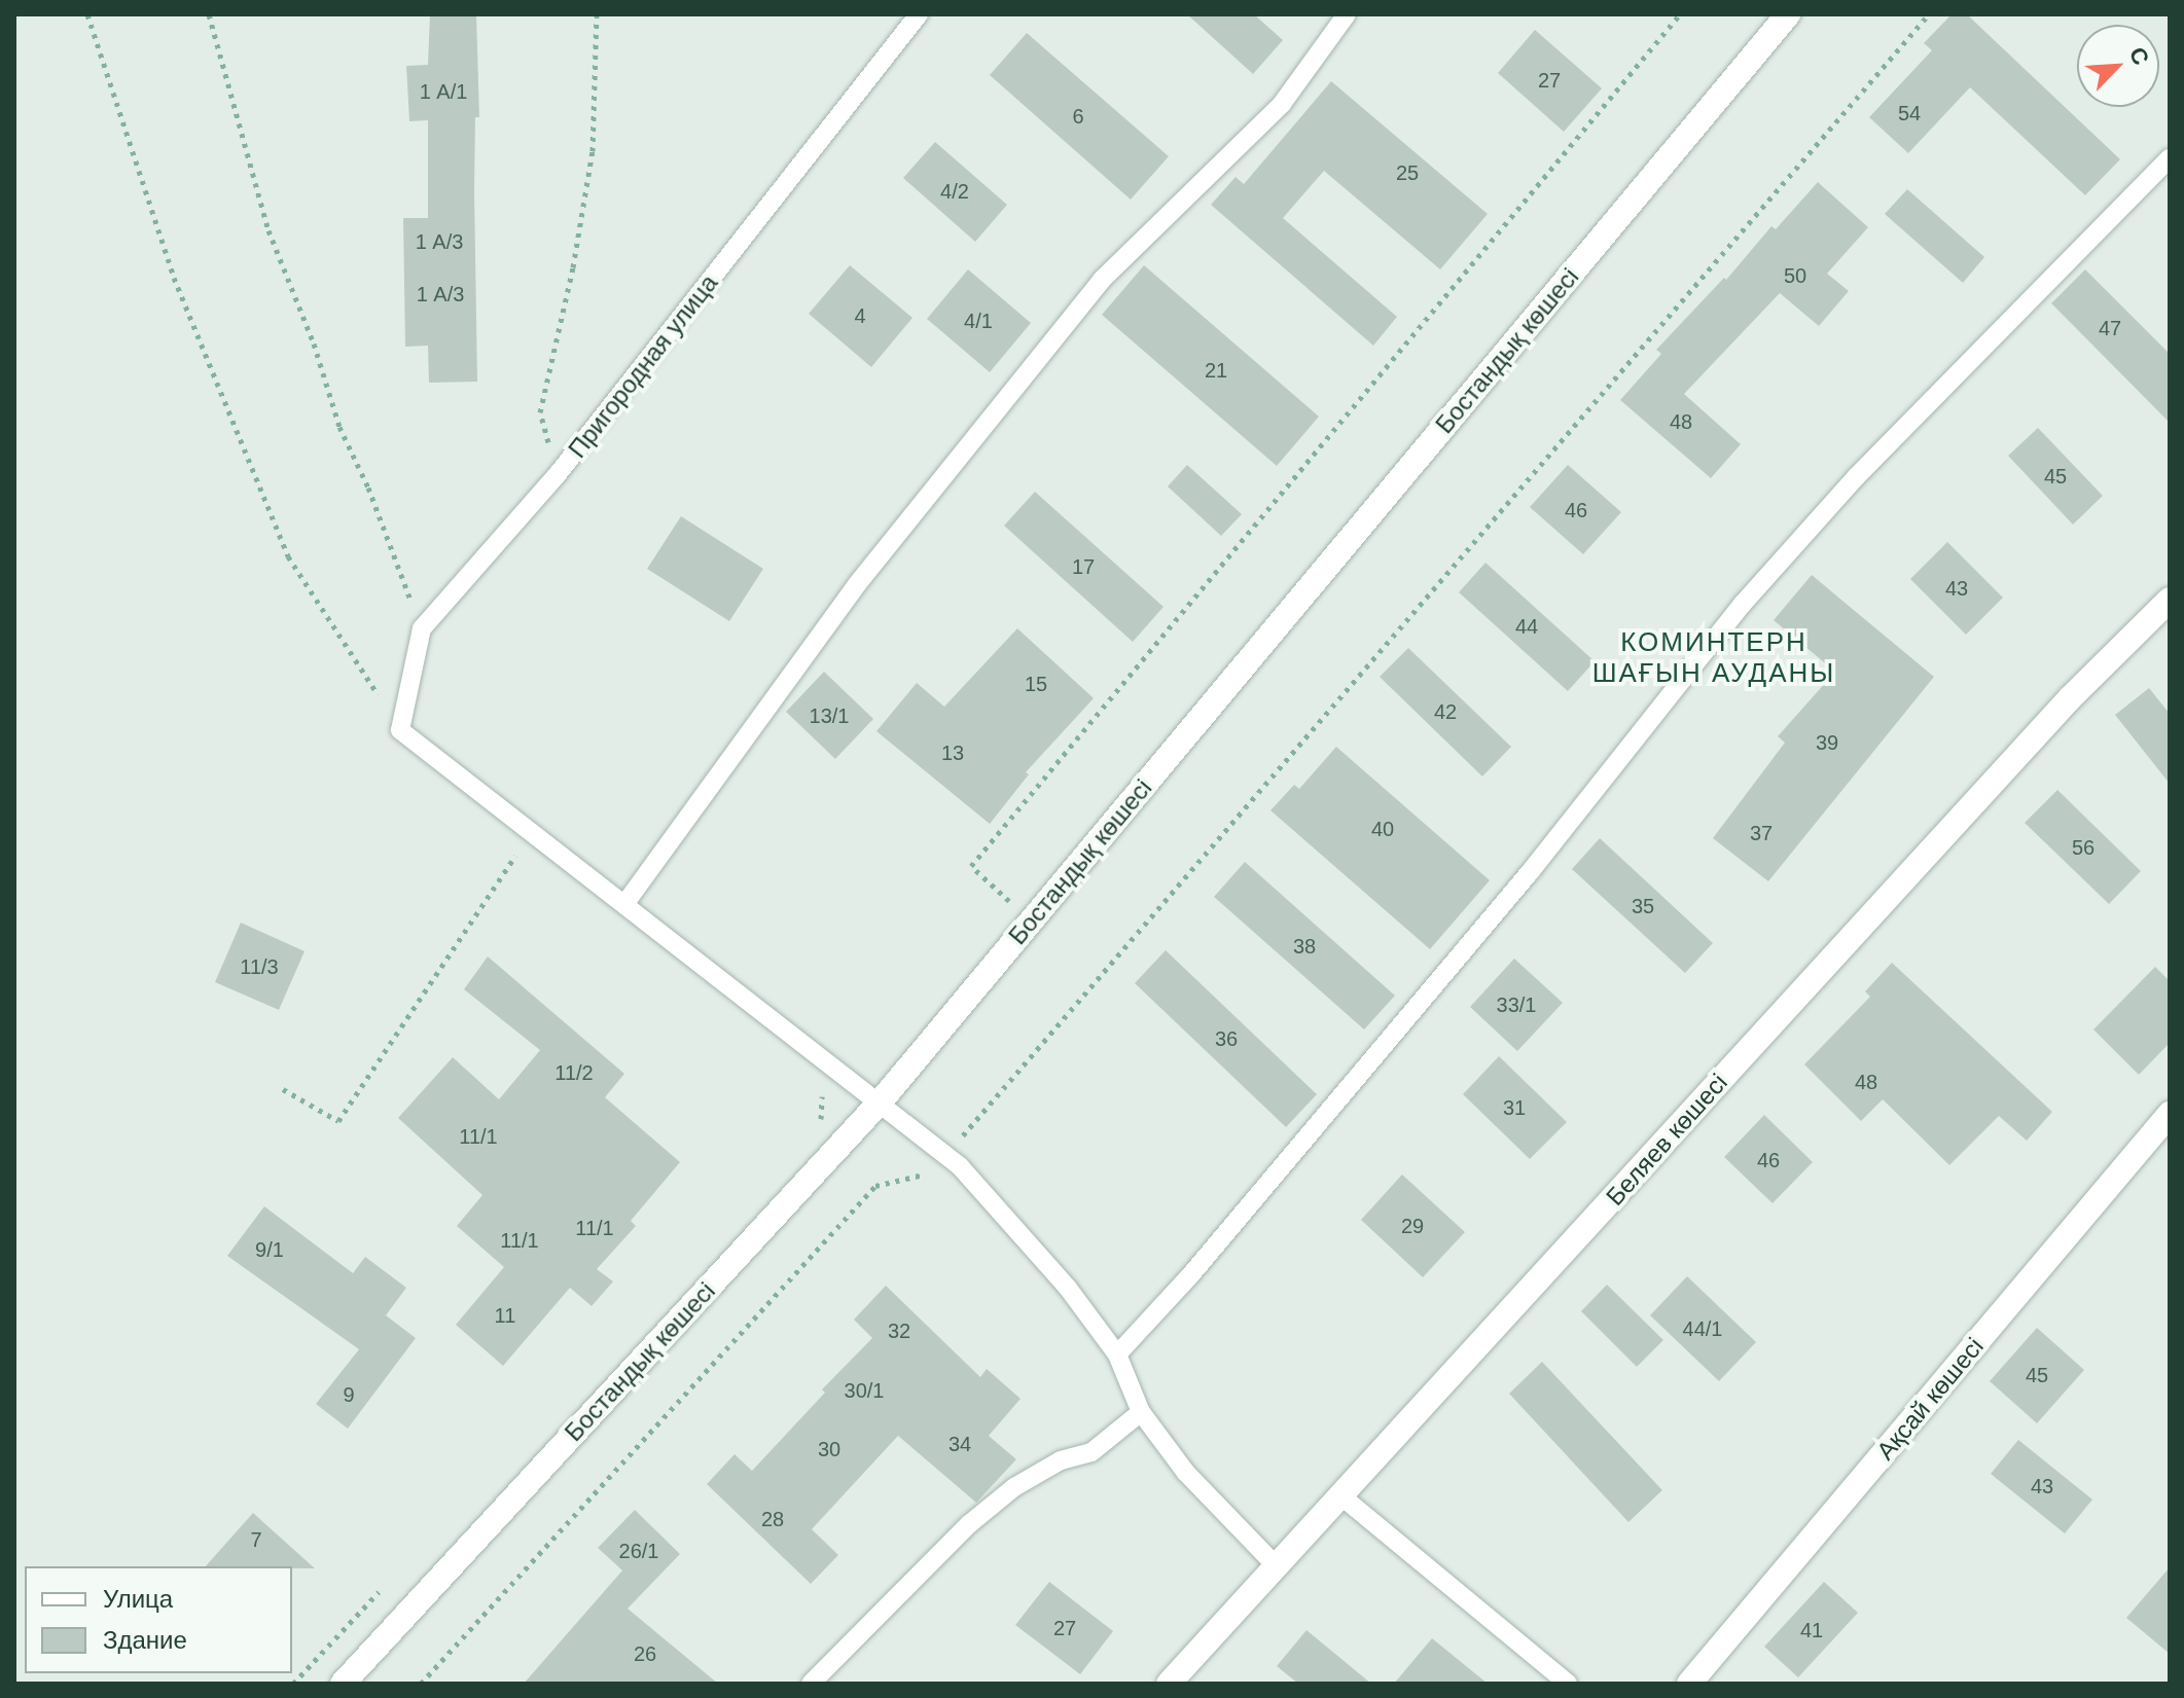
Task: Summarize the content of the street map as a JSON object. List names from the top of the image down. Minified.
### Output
{"streets":{"street":["Бостандық көшесі","Беляев көшесі","Ақсай көшесі"],"lane":["Пригородная улица"]},"districts":["КОМИНТЕРН ШАҒЫН АУДАНЫ"],"house_numbers":["27","1 А/1","54","6","25","4/2","1 А/3","50","1 А/3","4","4/1","47","21","48","45","46","17","43","44","15","42","13/1","39","13","40","37","56","35","38","11/3","33/1","36","11/2","48","31","11/1","46","29","11/1","11/1","9/1","11","44/1","32","45","30/1","9","34","30","43","28","7","26/1","27","41","26"],"legend":["Улица","Здание"],"north":"top right"}
